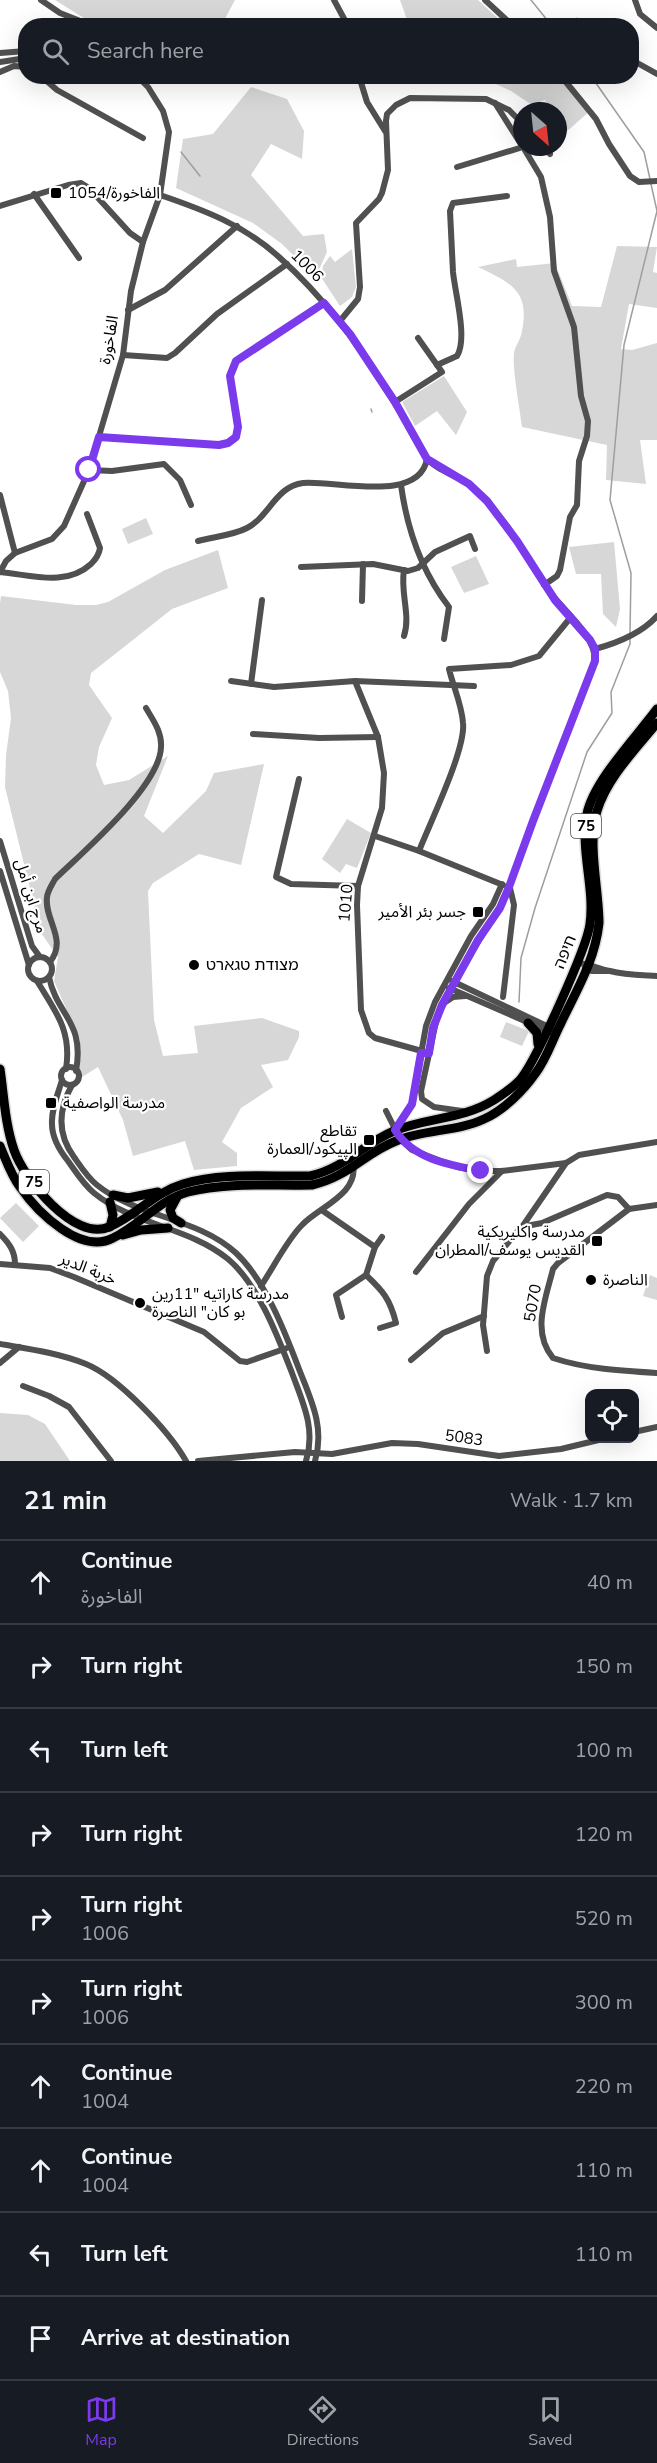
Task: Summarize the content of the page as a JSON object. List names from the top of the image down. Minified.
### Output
{"streets":{"highway":["75","חיפה"],"street":["1006","الفاخورة","مرج ابن أمل","1010","خربة الدير","5070","5083"]},"crossings":[["1006","الفاخورة"],["75","חיפה"],["1010","חיפה"]],"places":{"transit":["الفاخورة/1054","جسر بئر الأمير","مدرسة الواصفية","تقاطع الپيكود/العمارة","مدرسة واكليريكية القديس يوسف/المطران"],"other":["מצודת טגארט","الناصرة","مدرسة كاراتيه \"11رين بو كان\" الناصرة"]},"north":"bottom right","page":{"search":"Search here","heading":["21 min","Walk · 1.7 km"],"list":[["Continue","الفاخورة","40 m"],["Turn right","150 m"],["Turn left","100 m"],["Turn right","120 m"],["Turn right","1006","520 m"],["Turn right","1006","300 m"],["Continue","1004","220 m"],["Continue","1004","110 m"],["Turn left","110 m"],"Arrive at destination"],"nav":["Map","Directions","Saved"]}}
